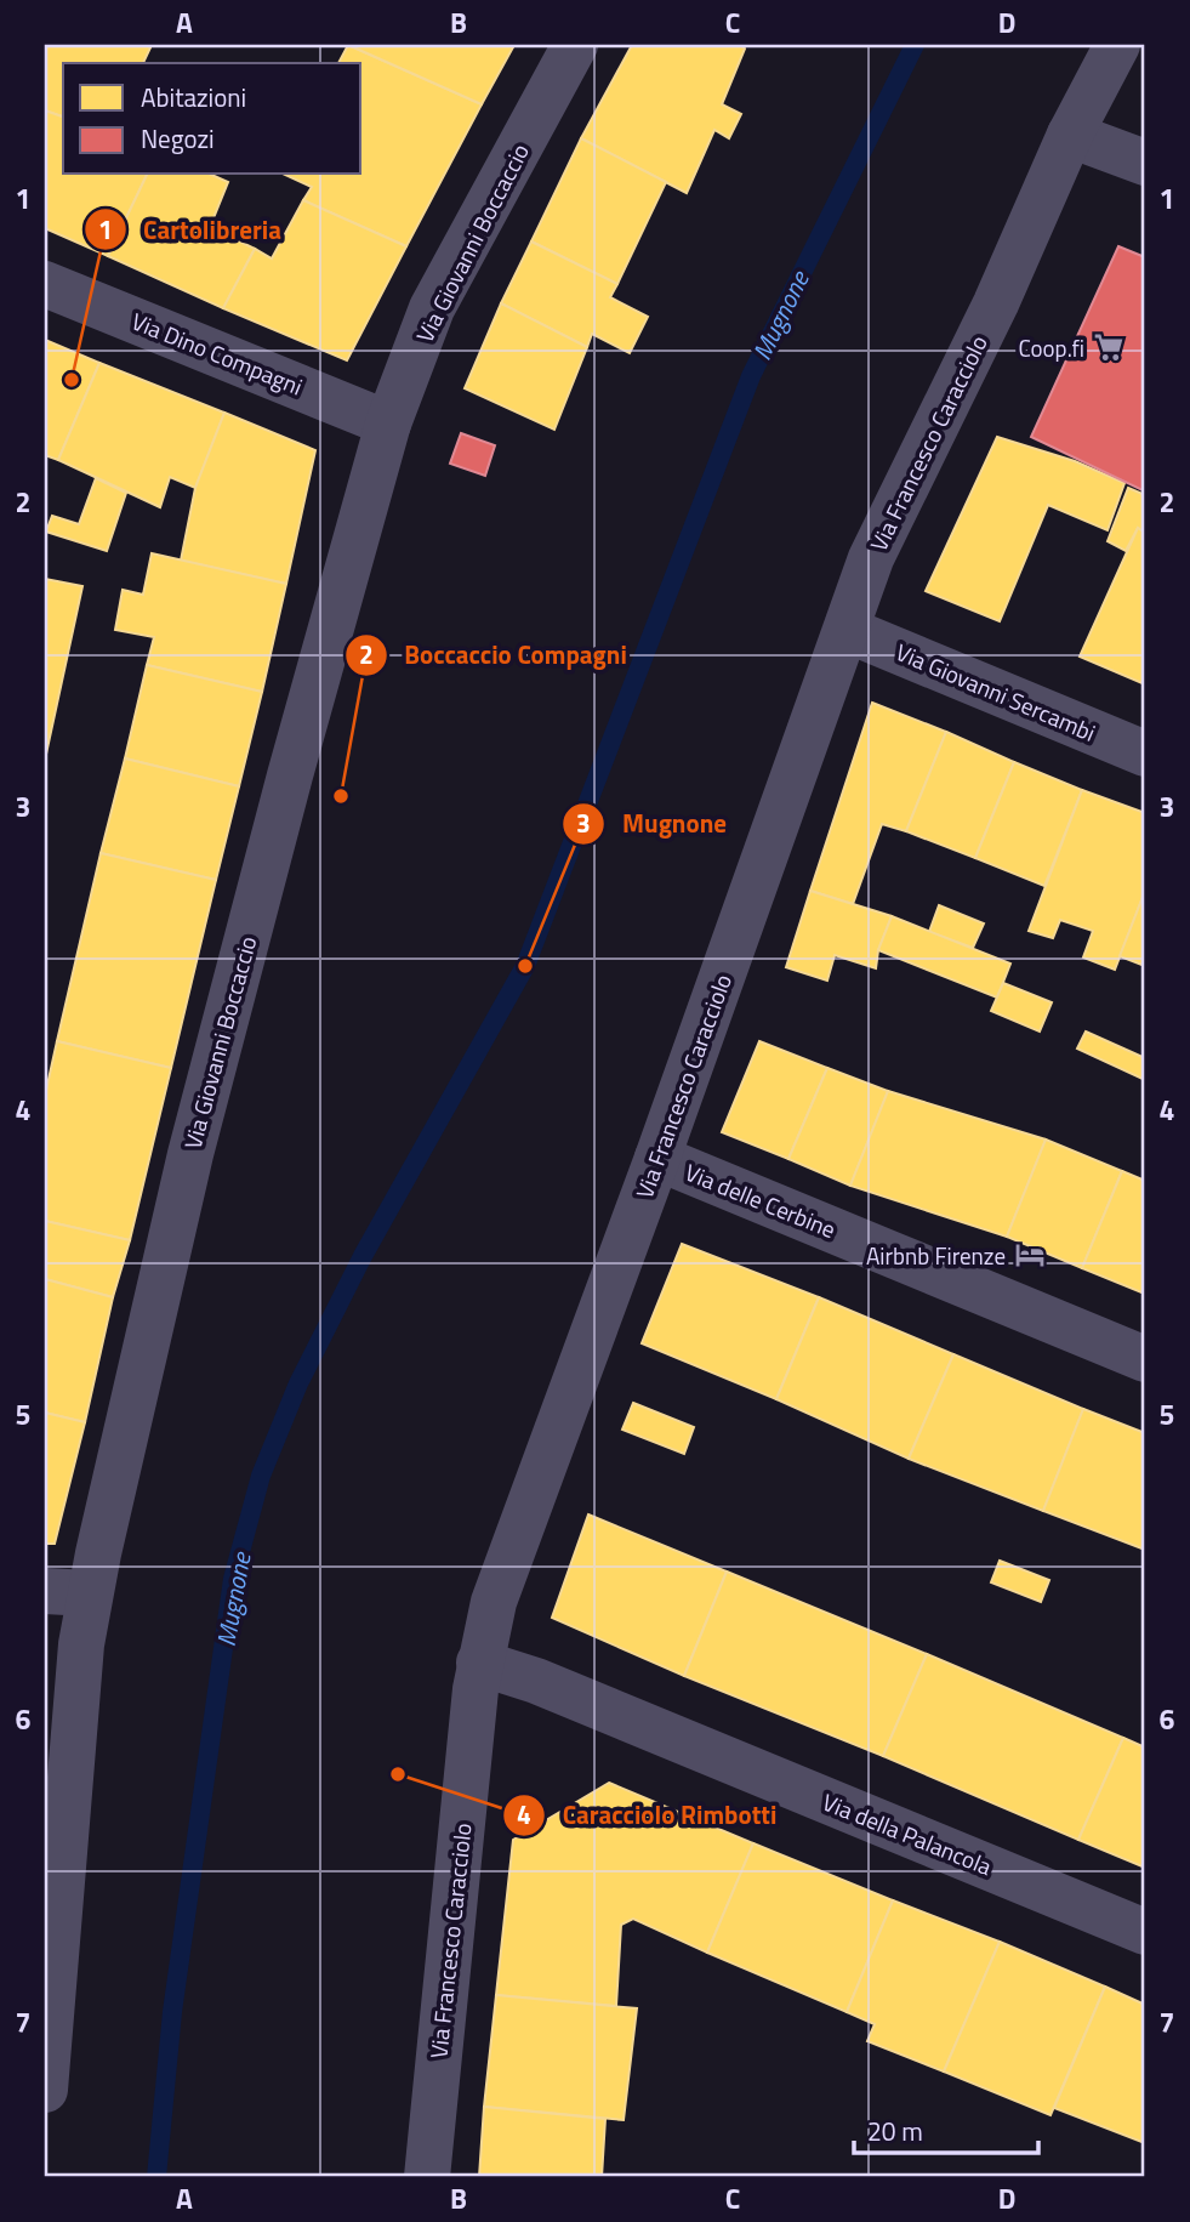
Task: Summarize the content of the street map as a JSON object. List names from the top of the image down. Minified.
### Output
{"streets":{"street":["Via Giovanni Boccaccio","Via Dino Compagni","Via Francesco Caracciolo","Via Giovanni Sercambi","Via delle Cerbine","Via della Palancola"]},"crossings":[["Via Giovanni Boccaccio","Via Dino Compagni"],["Via Francesco Caracciolo","Via Giovanni Sercambi"],["Via Francesco Caracciolo","Via delle Cerbine"],["Via Francesco Caracciolo","Via della Palancola"]],"water":["Mugnone"],"places":{"supermarket":["Coop.fi"],"other":["Cartolibreria","Boccaccio Compagni","Mugnone","Caracciolo Rimbotti"],"hotel":["Airbnb Firenze"]},"legend":["Abitazioni","Negozi"],"scale_bar":"20 m","grid":{"columns":["A","B","C","D"],"rows":["1","2","3","4","5","6","7"]}}
